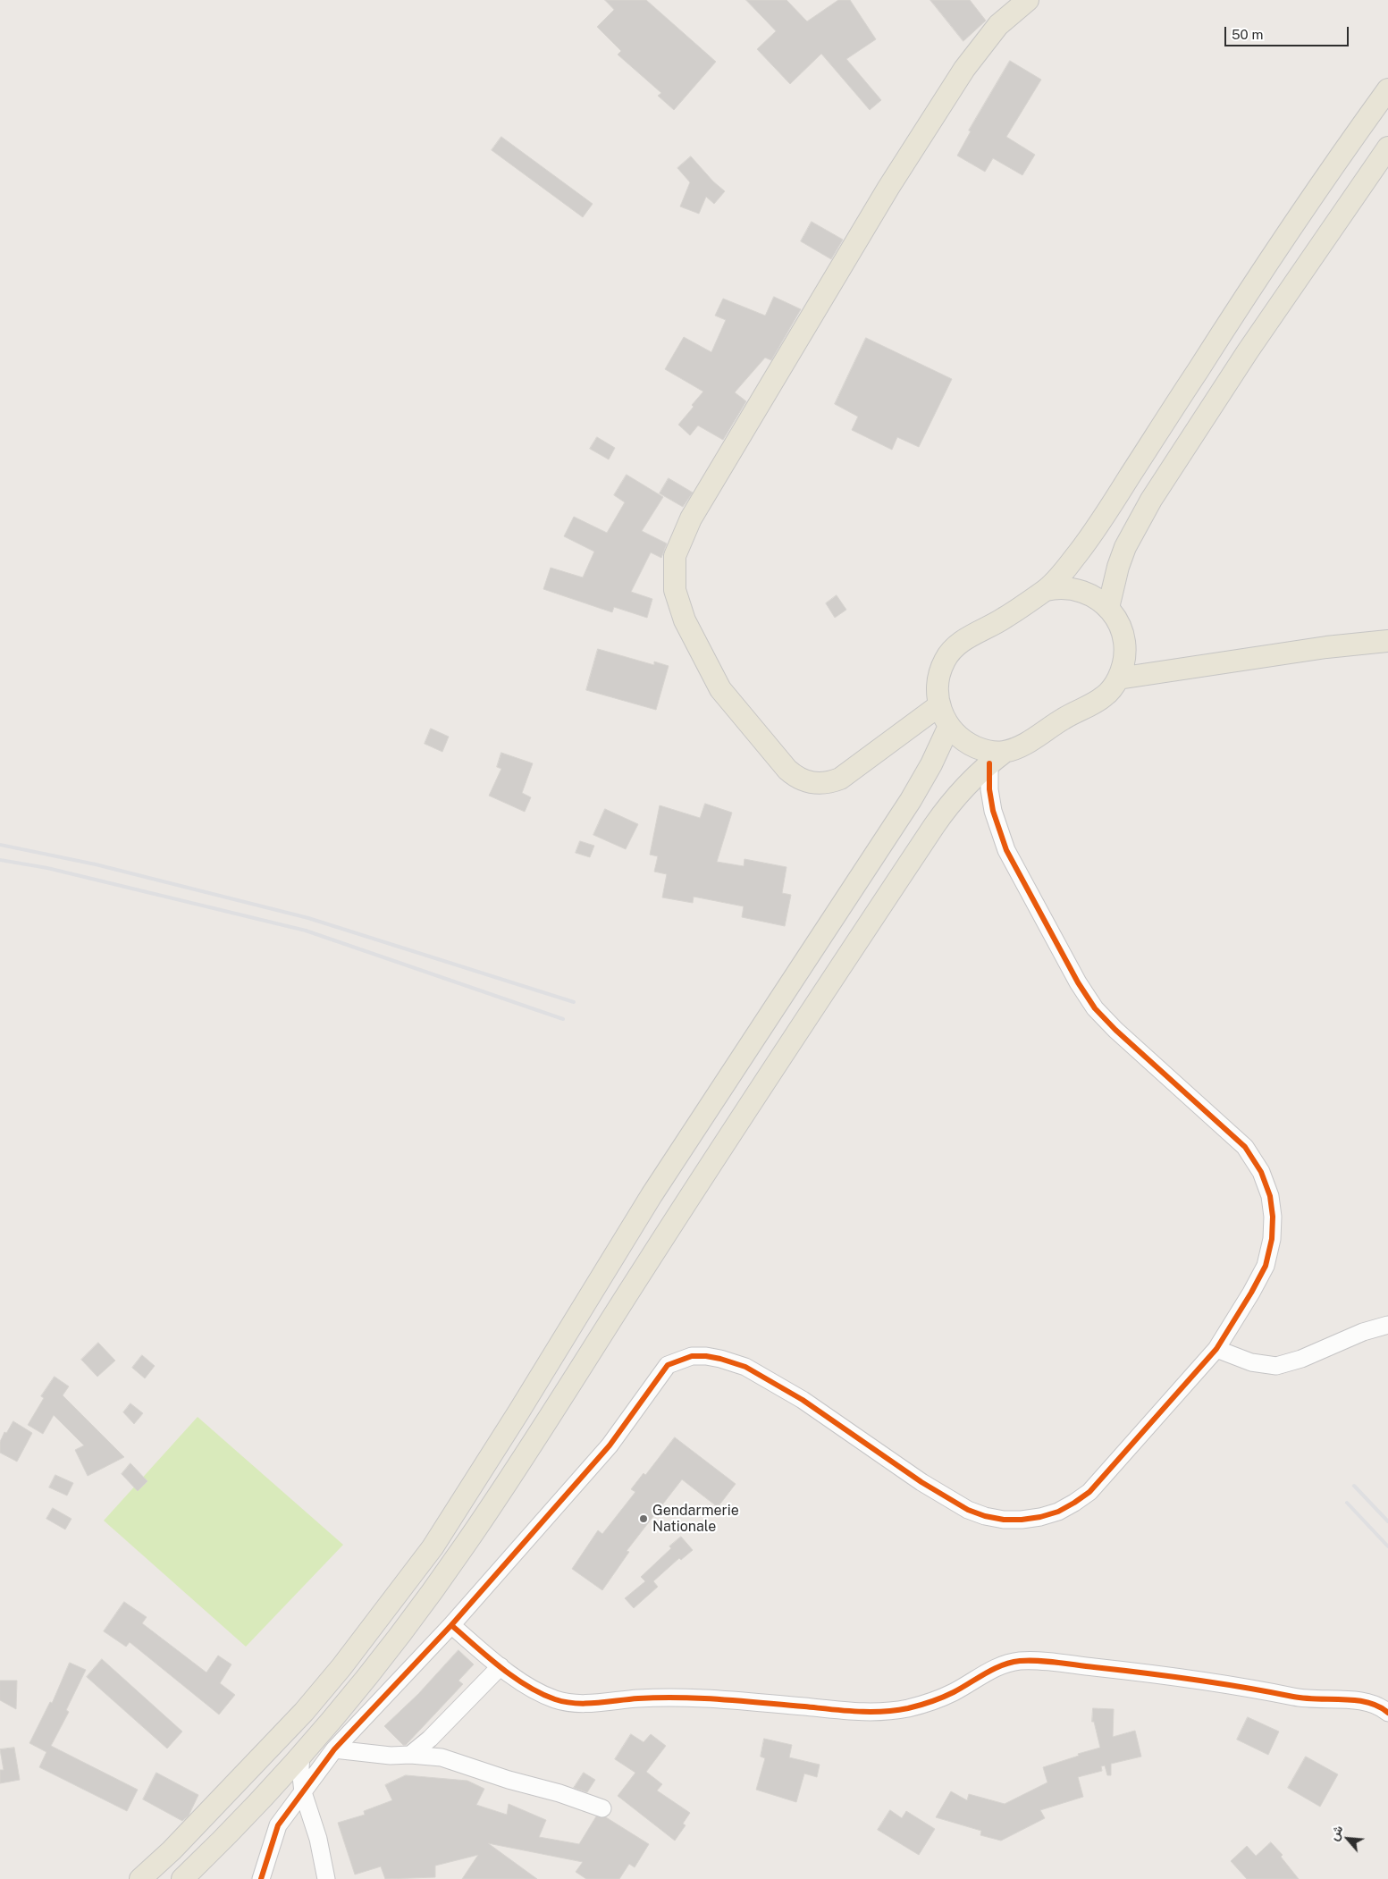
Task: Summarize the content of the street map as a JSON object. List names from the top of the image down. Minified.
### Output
{"places":["Gendarmerie Nationale"],"scale_bar":"50 m","north":"top left"}
